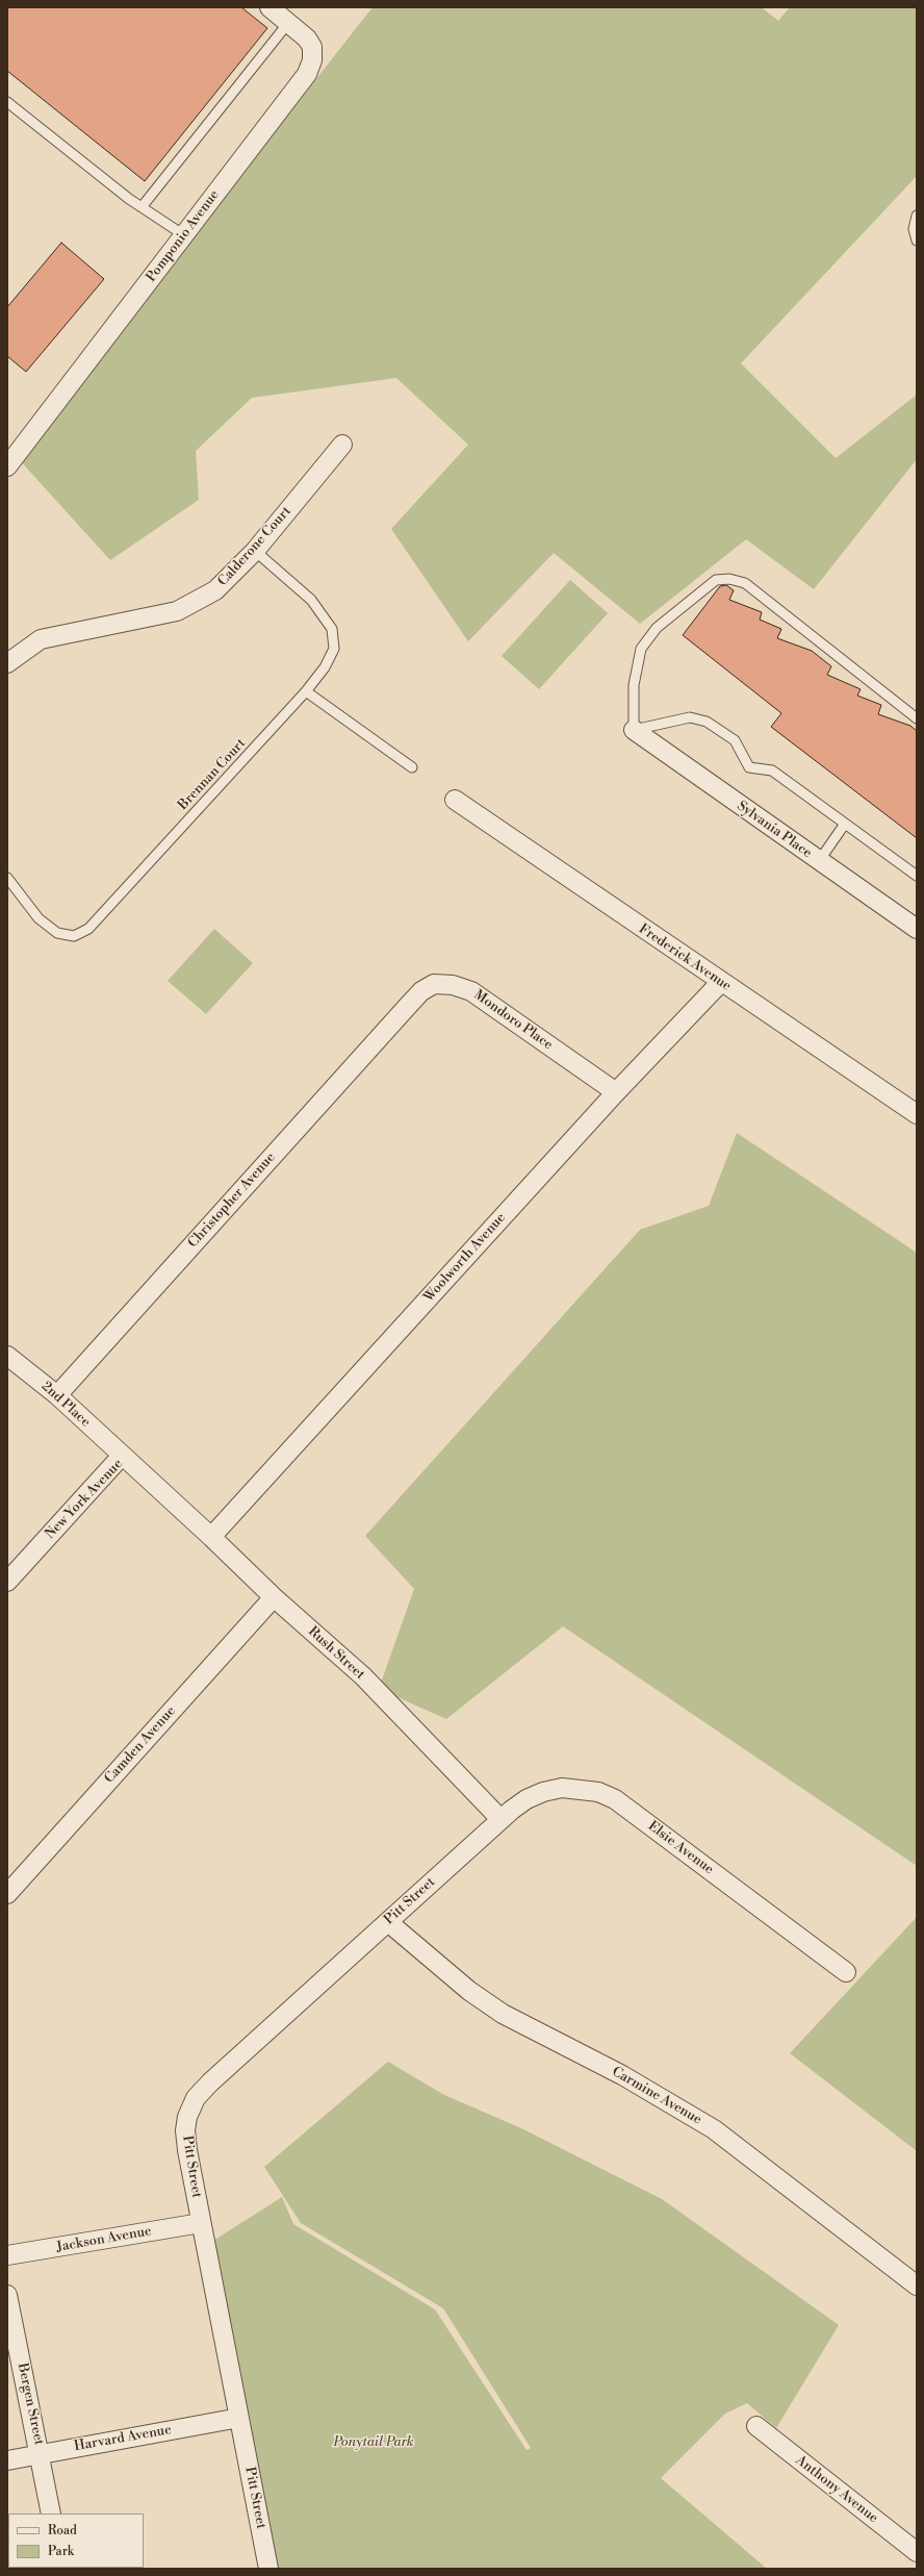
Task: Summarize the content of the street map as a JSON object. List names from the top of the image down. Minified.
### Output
{"streets":{"street":["Pomponio Avenue","Calderone Court","Sylvania Place","Frederick Avenue","Mondoro Place","Christopher Avenue","Woolworth Avenue","2nd Place","New York Avenue","Rush Street","Camden Avenue","Elsie Avenue","Pitt Street","Carmine Avenue","Jackson Avenue","Bergen Street","Harvard Avenue","Anthony Avenue"],"lane":["Brennan Court"]},"crossings":[["Calderone Court","Brennan Court"],["Frederick Avenue","Woolworth Avenue"],["Mondoro Place","Christopher Avenue"],["Mondoro Place","Woolworth Avenue"],["Christopher Avenue","2nd Place"],["Woolworth Avenue","Rush Street"],["2nd Place","New York Avenue"],["New York Avenue","Rush Street"],["Rush Street","Camden Avenue"],["Rush Street","Elsie Avenue"],["Rush Street","Pitt Street"],["Elsie Avenue","Pitt Street"],["Pitt Street","Carmine Avenue"],["Pitt Street","Jackson Avenue"],["Pitt Street","Harvard Avenue"],["Bergen Street","Harvard Avenue"]],"parks":["Ponytail Park"],"legend":["Road","Park"]}
